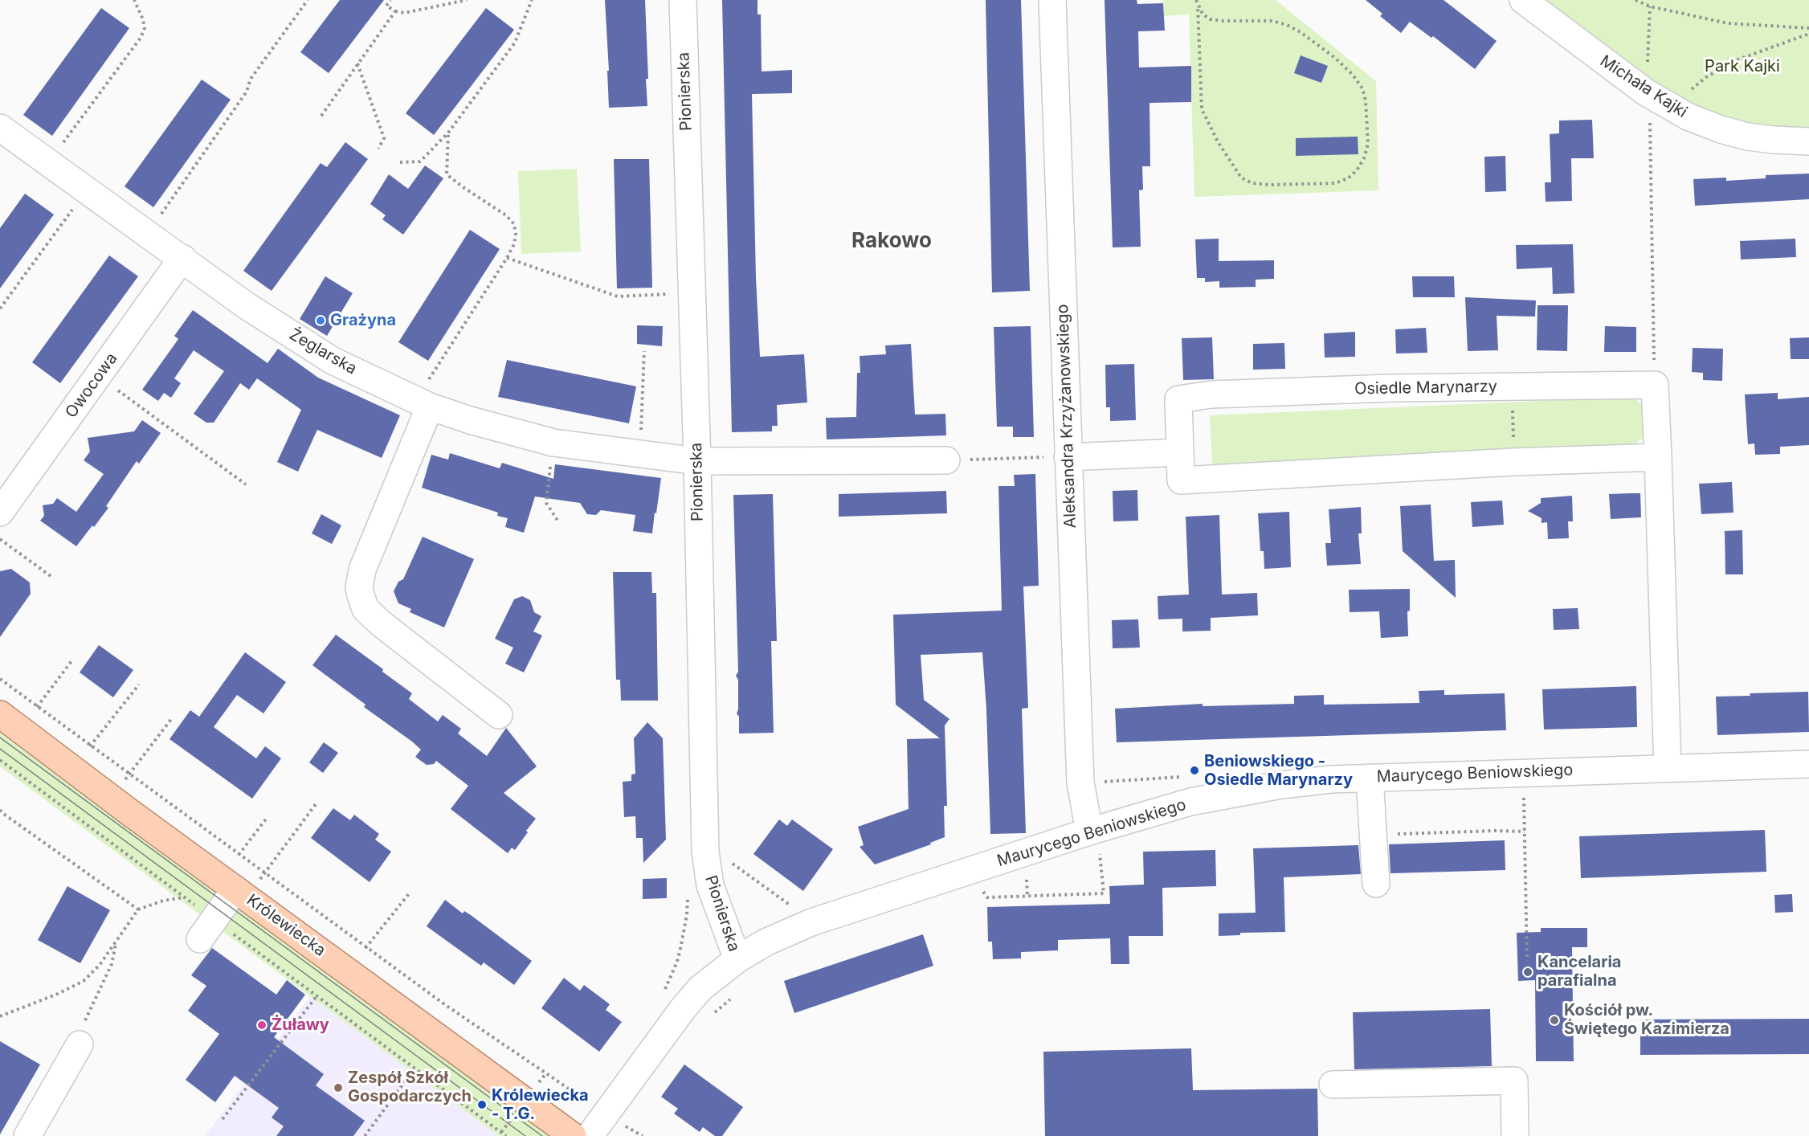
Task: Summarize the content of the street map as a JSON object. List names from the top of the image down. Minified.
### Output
{"streets":{"main road":["Królewiecka"],"street":["Michała Kajki","Pionierska","Żeglarska","Owocowa","Osiedle Marynarzy","Aleksandra Krzyżanowskiego","Maurycego Beniowskiego"]},"crossings":[["Pionierska","Żeglarska"],["Pionierska","Maurycego Beniowskiego"],["Żeglarska","Owocowa"],["Aleksandra Krzyżanowskiego","Maurycego Beniowskiego"]],"districts":["Rakowo"],"parks":["Park Kajki"],"places":["Grażyna","Beniowskiego - Osiedle Marynarzy","Kancelaria parafialna","Kościół pw. Świętego Kazimierza","Żuławy","Zespół Szkół Gospodarczych","Królewiecka - T.G."]}
